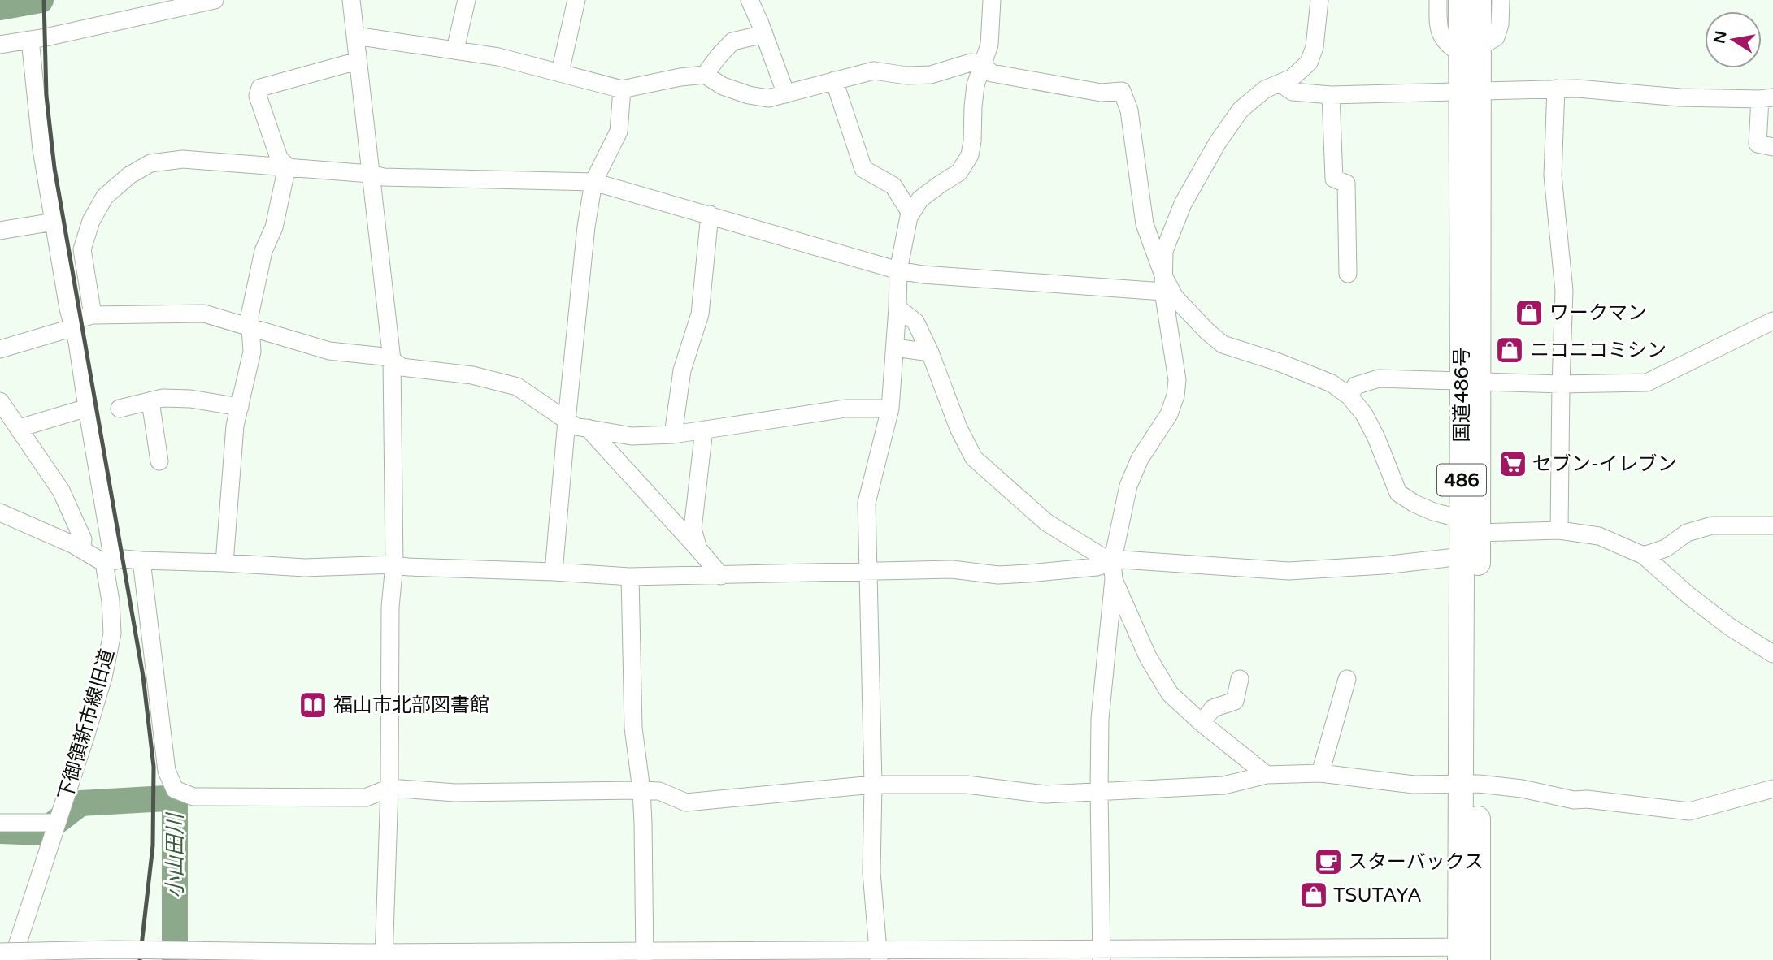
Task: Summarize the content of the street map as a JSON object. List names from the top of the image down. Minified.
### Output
{"streets":{"highway":["国道486号","486"],"street":["下御領新市線旧道"]},"water":["小山田川"],"places":{"shop":["ワークマン","ニコニコミシン","TSUTAYA"],"supermarket":["セブン-イレブン"],"library":["福山市北部図書館"],"cafe":["スターバックス"]},"north":"left"}
